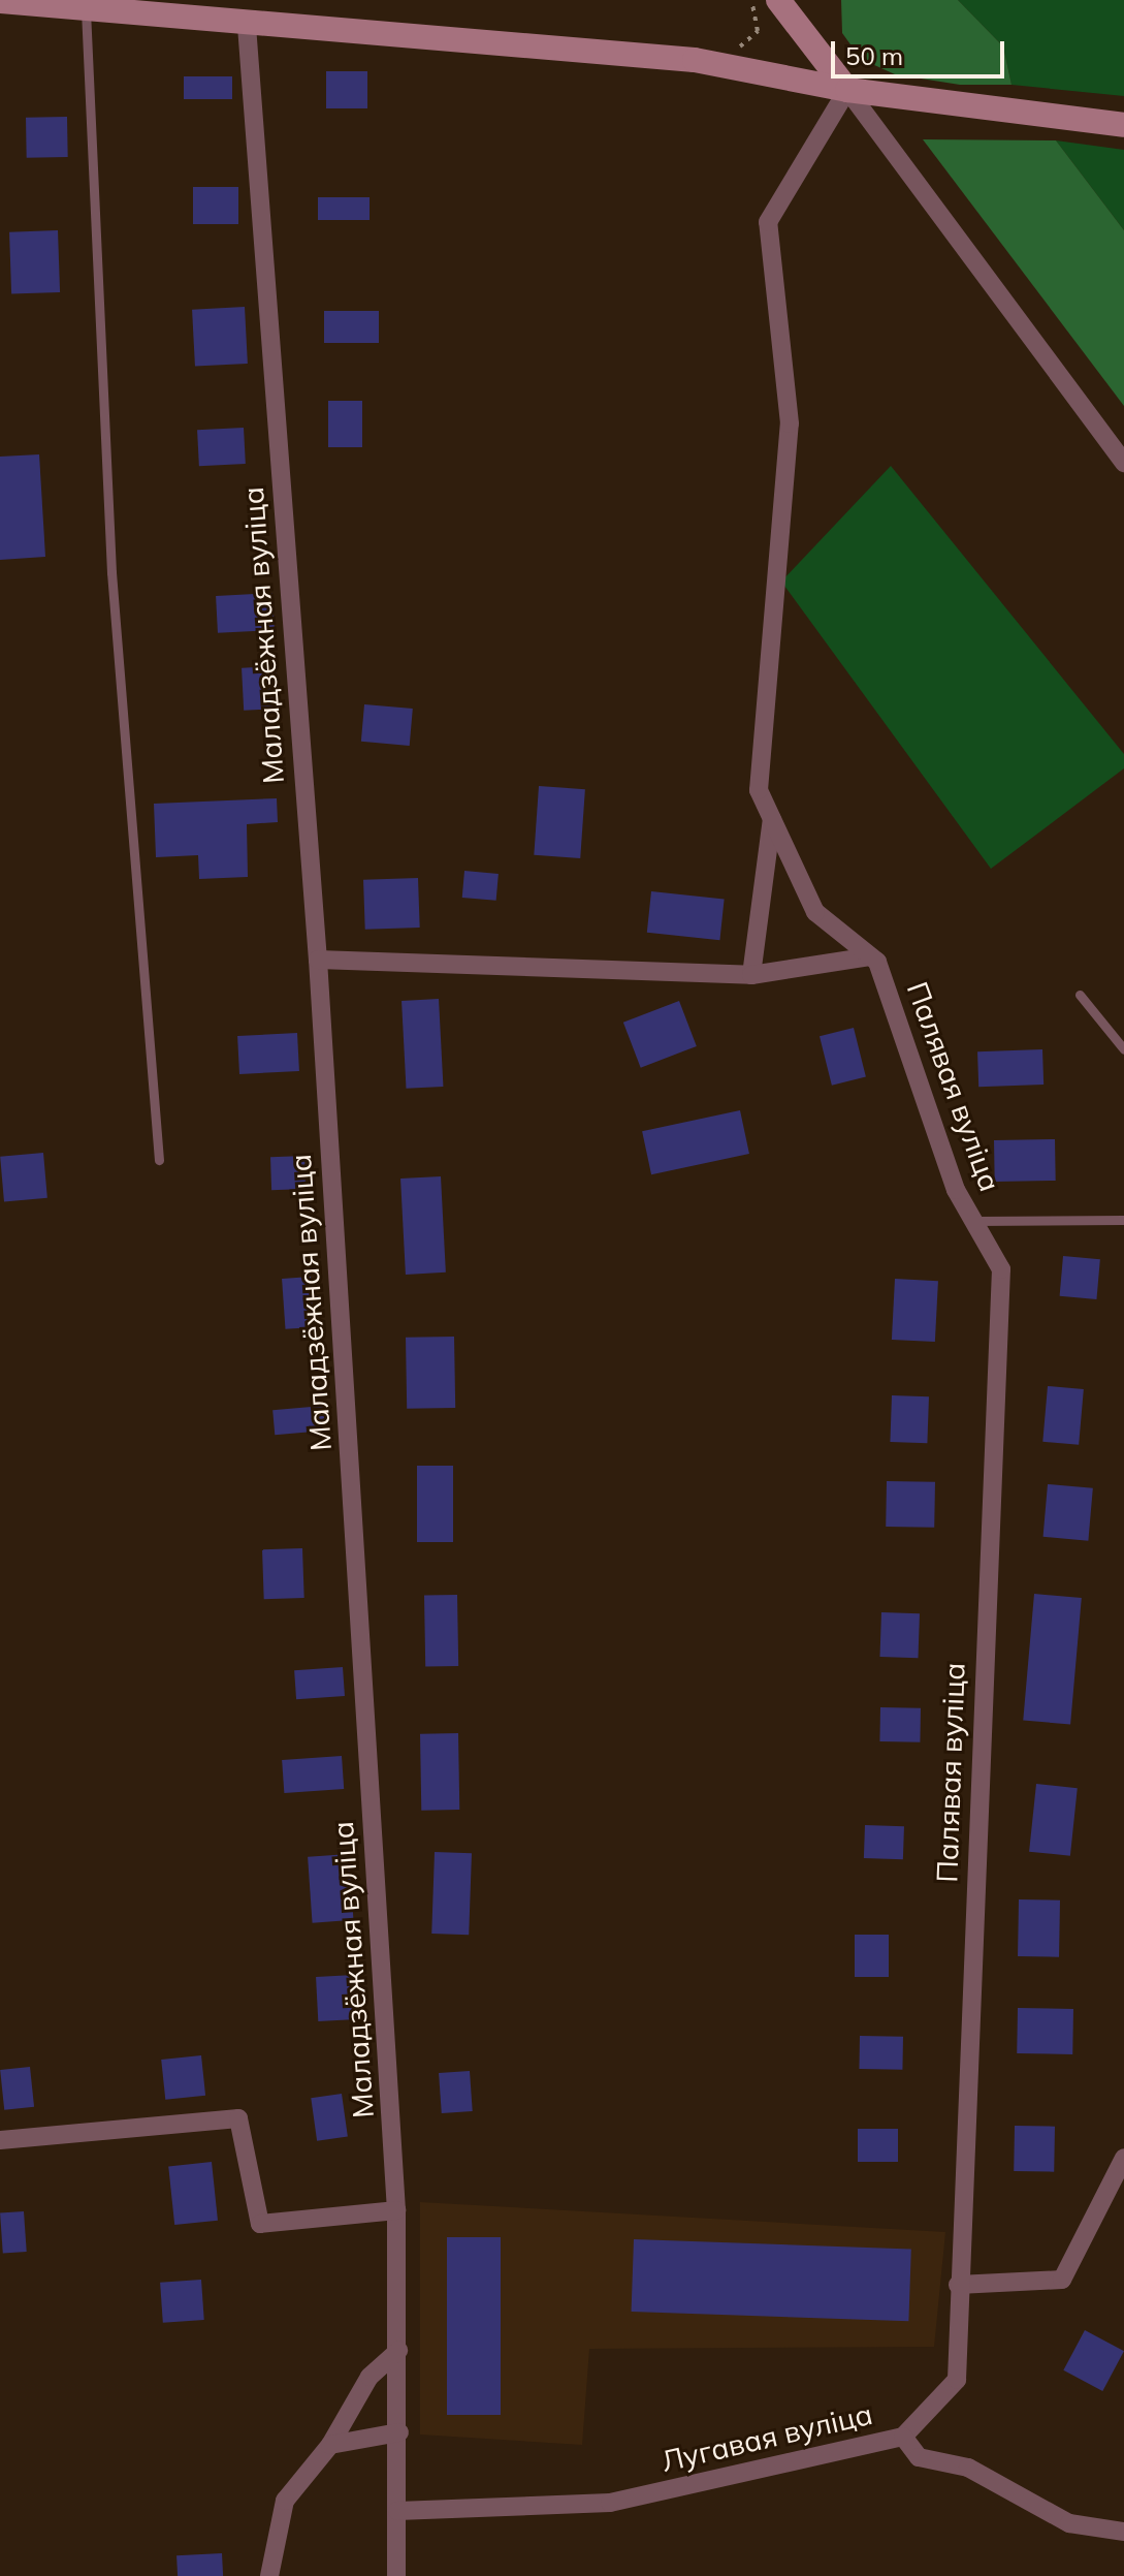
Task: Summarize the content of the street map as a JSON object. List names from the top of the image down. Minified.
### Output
{"streets":{"street":["Маладзёжная вуліца","Палявая вуліца","Лугавая вуліца"]},"crossings":[["Маладзёжная вуліца","Лугавая вуліца"],["Палявая вуліца","Лугавая вуліца"]],"scale_bar":"50 m"}
